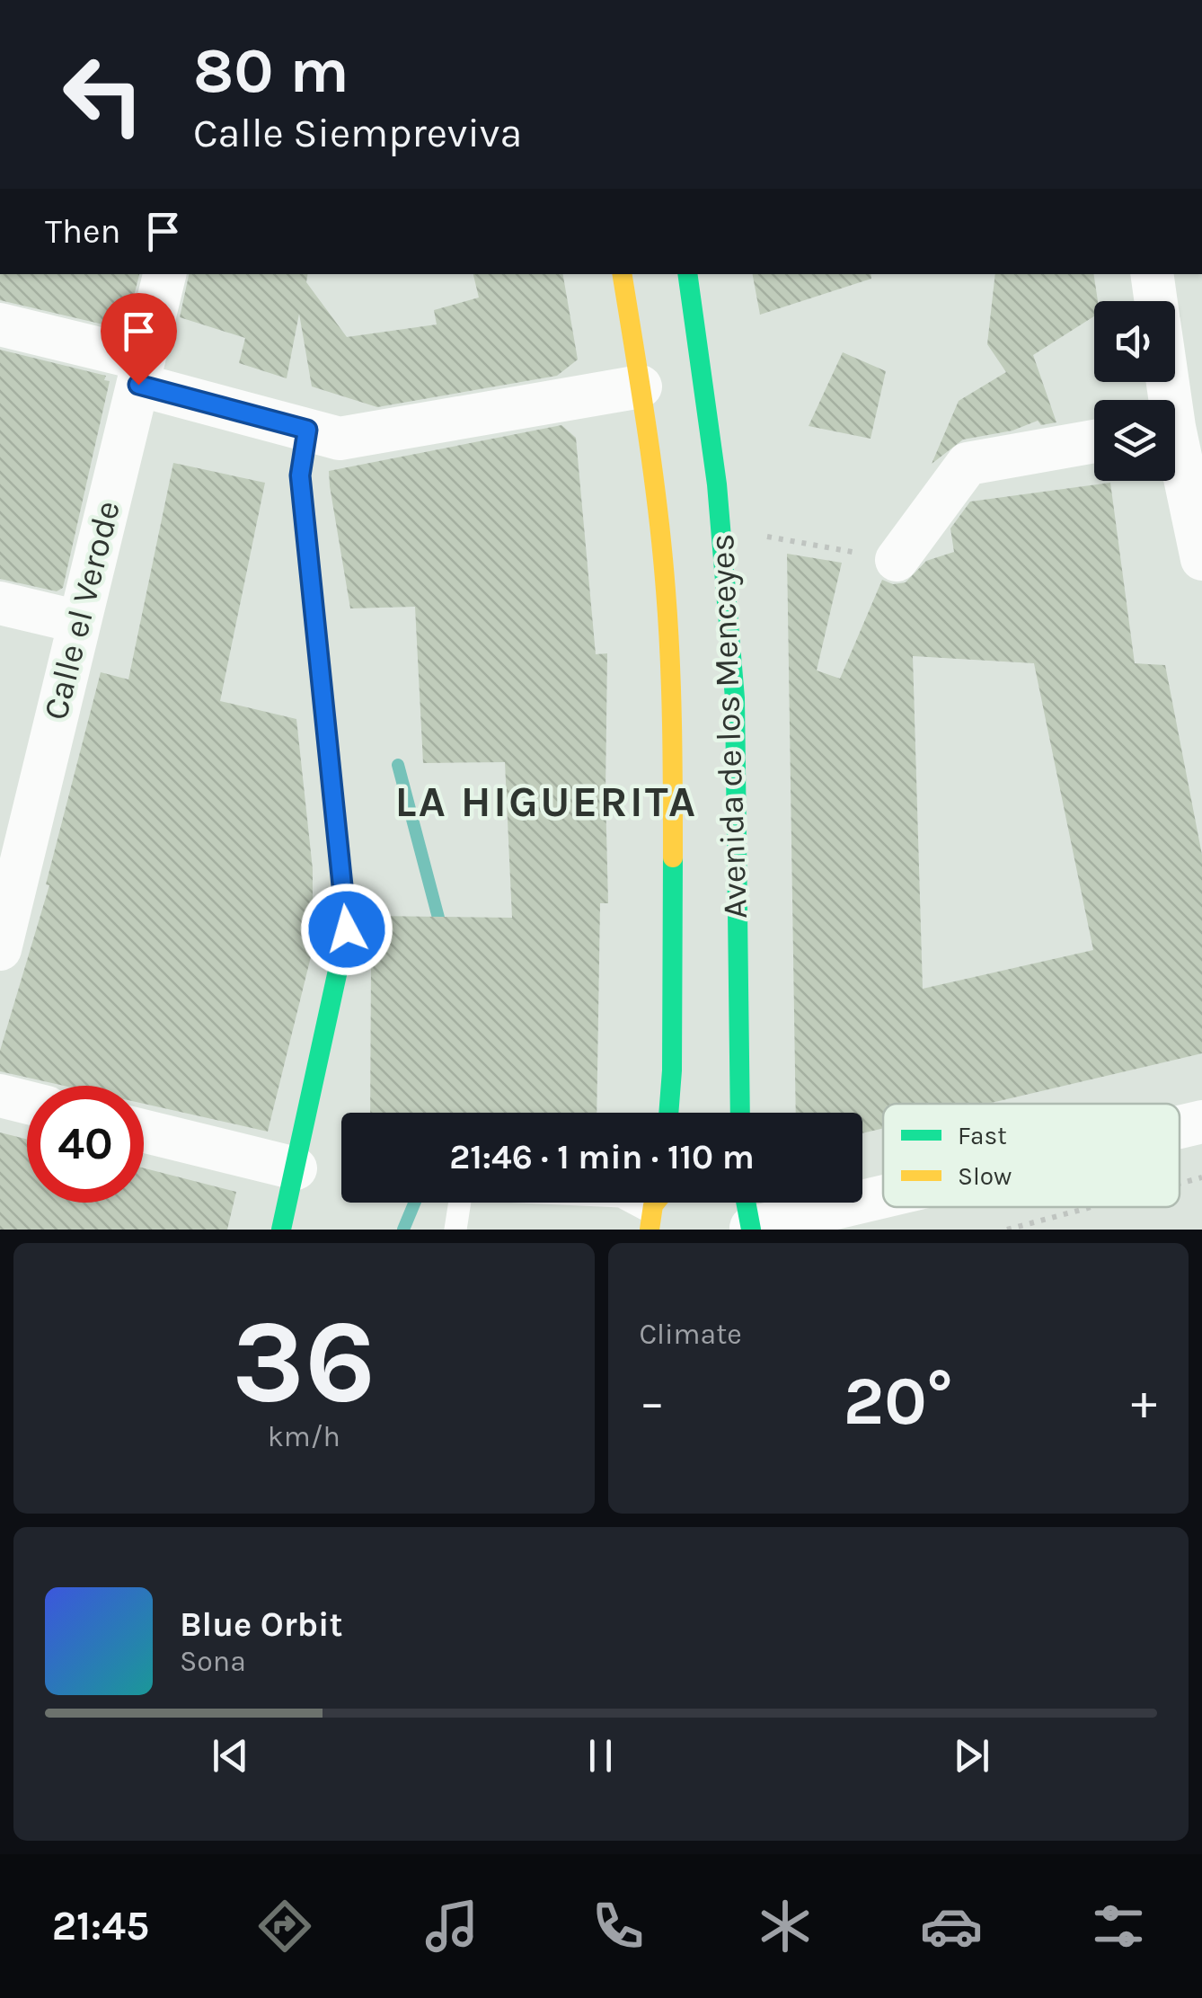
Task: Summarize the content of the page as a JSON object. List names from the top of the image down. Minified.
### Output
{"streets":{"main road":["Avenida de los Menceyes"],"street":["Calle el Verode"]},"districts":["LA HIGUERITA"],"legend":["Fast","Slow"],"page":{"turn":["80 m","Calle Siempreviva"],"then":"Then","limit":"40","trip":"21:46 · 1 min · 110 m","tile":[["36","km/h"],"Climate"],"heat":["−","20°","+"],"song":["Blue Orbit","Sona"],"tabs":"21:45"}}
